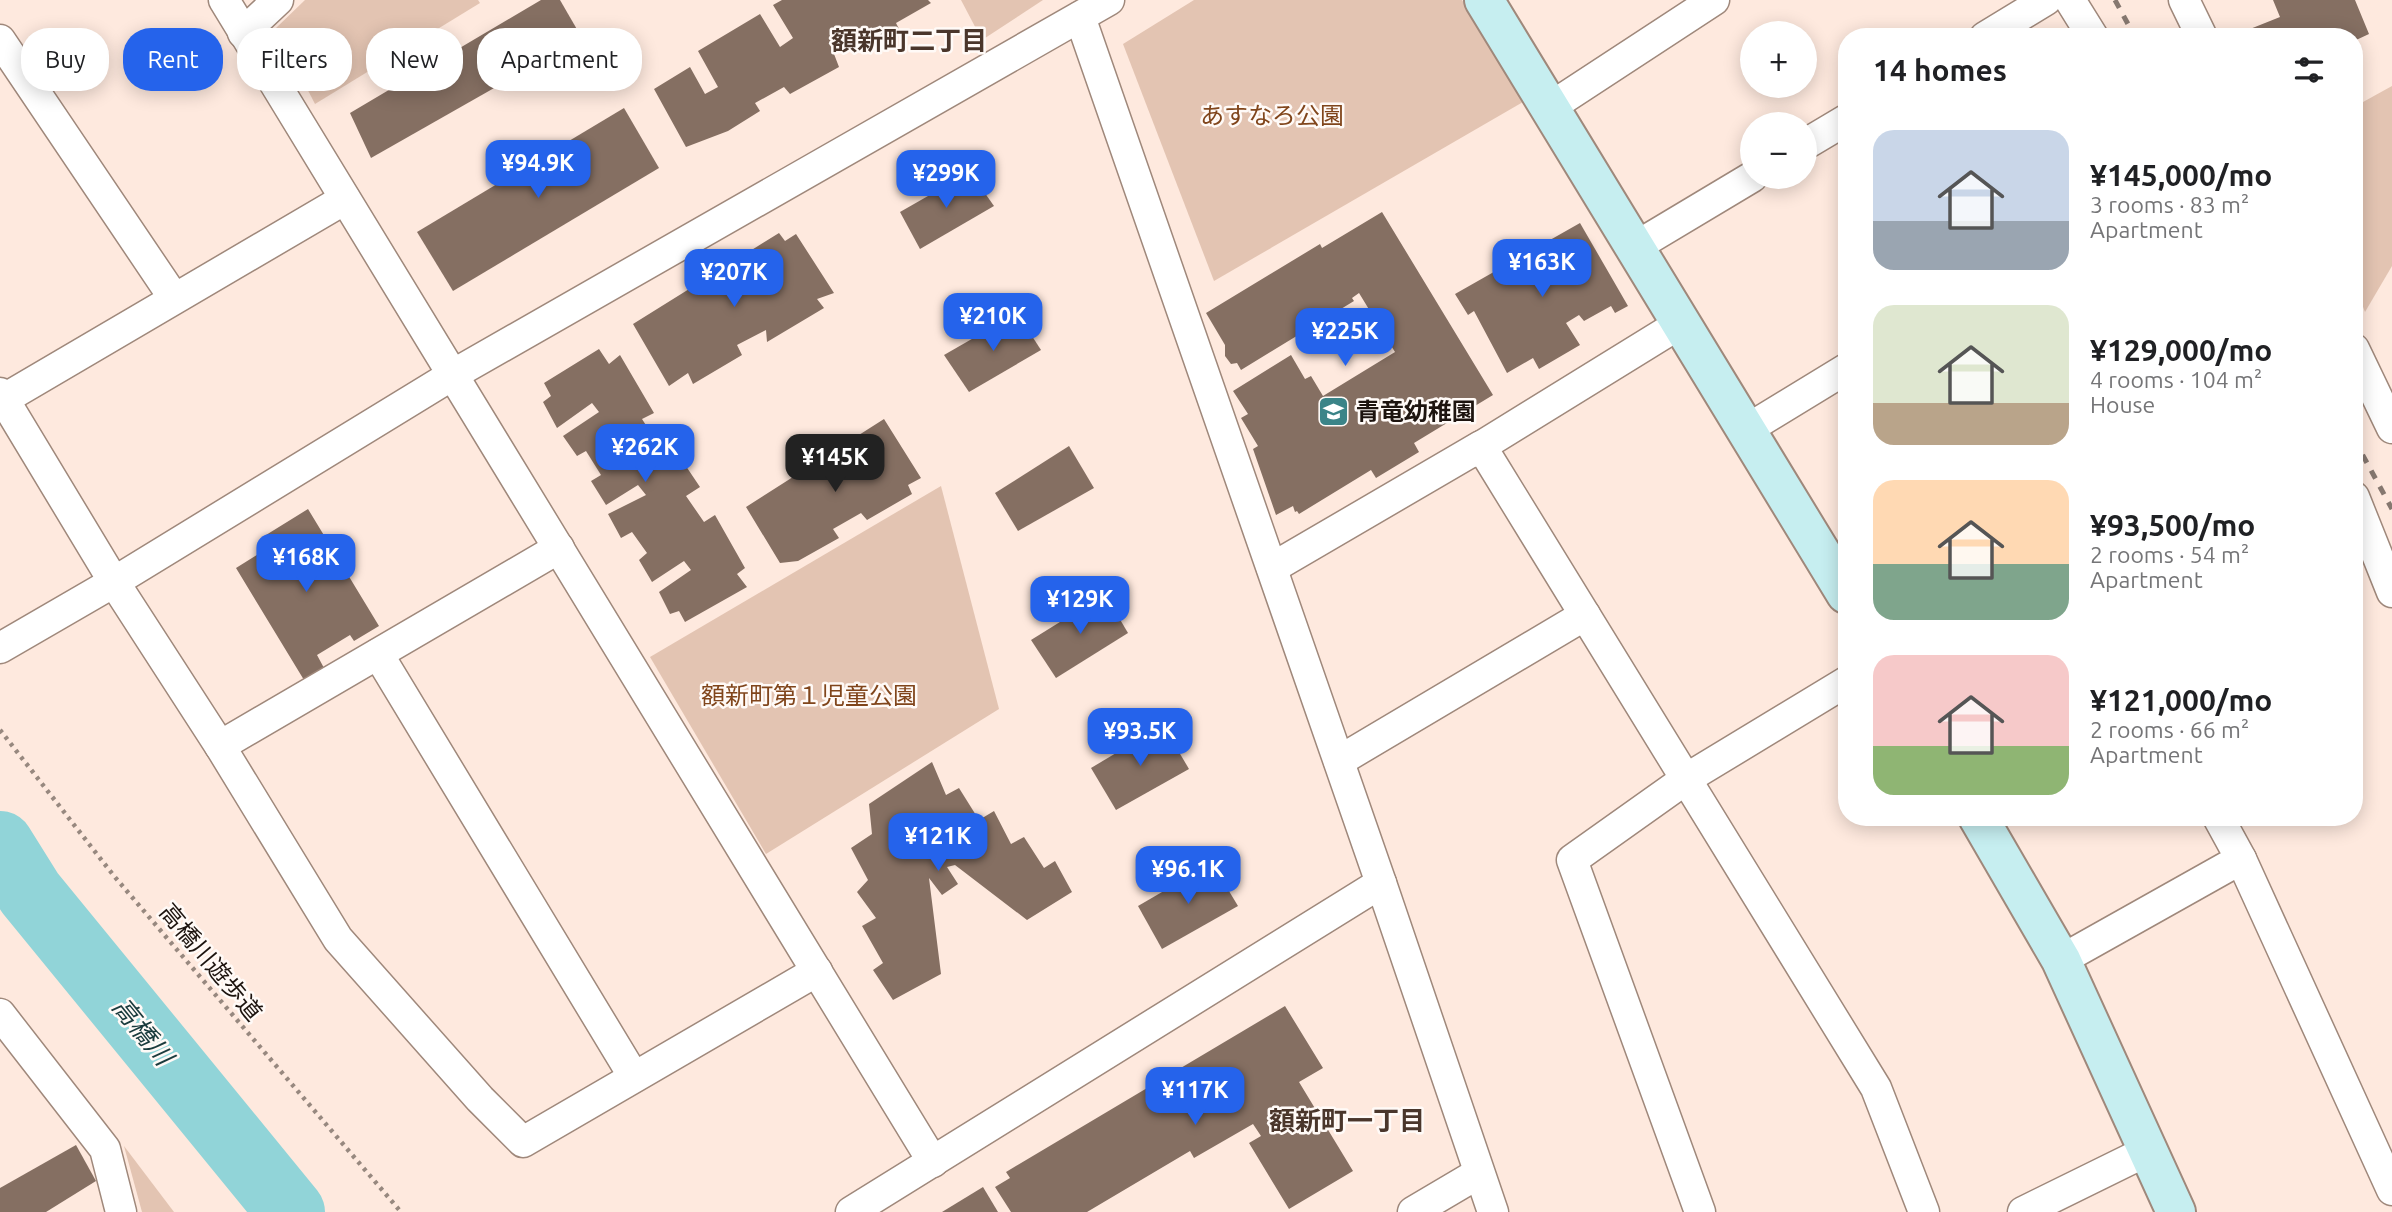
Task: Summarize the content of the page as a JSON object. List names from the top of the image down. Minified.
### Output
{"streets":{"path":["高橋川遊歩道"]},"districts":["額新町二丁目","額新町一丁目"],"water":["高橋川"],"parks":["あすなろ公園","額新町第１児童公園"],"places":{"school or university":["青竜幼稚園"]},"page":{"map_buttons":["+","−"],"chip":["Buy","Rent","Filters","New","Apartment"],"heading":"14 homes","list":[{"name":"¥145,000/mo","note":"3 rooms · 83 m² · Apartment"},{"name":"¥129,000/mo","note":"4 rooms · 104 m² · House"},{"name":"¥93,500/mo","note":"2 rooms · 54 m² · Apartment"},{"name":"¥121,000/mo","note":"2 rooms · 66 m² · Apartment"}],"price":["¥94.9K","¥299K","¥163K","¥207K","¥210K","¥225K","¥262K","¥145K","¥168K","¥129K","¥93.5K","¥121K","¥96.1K","¥117K"]}}
